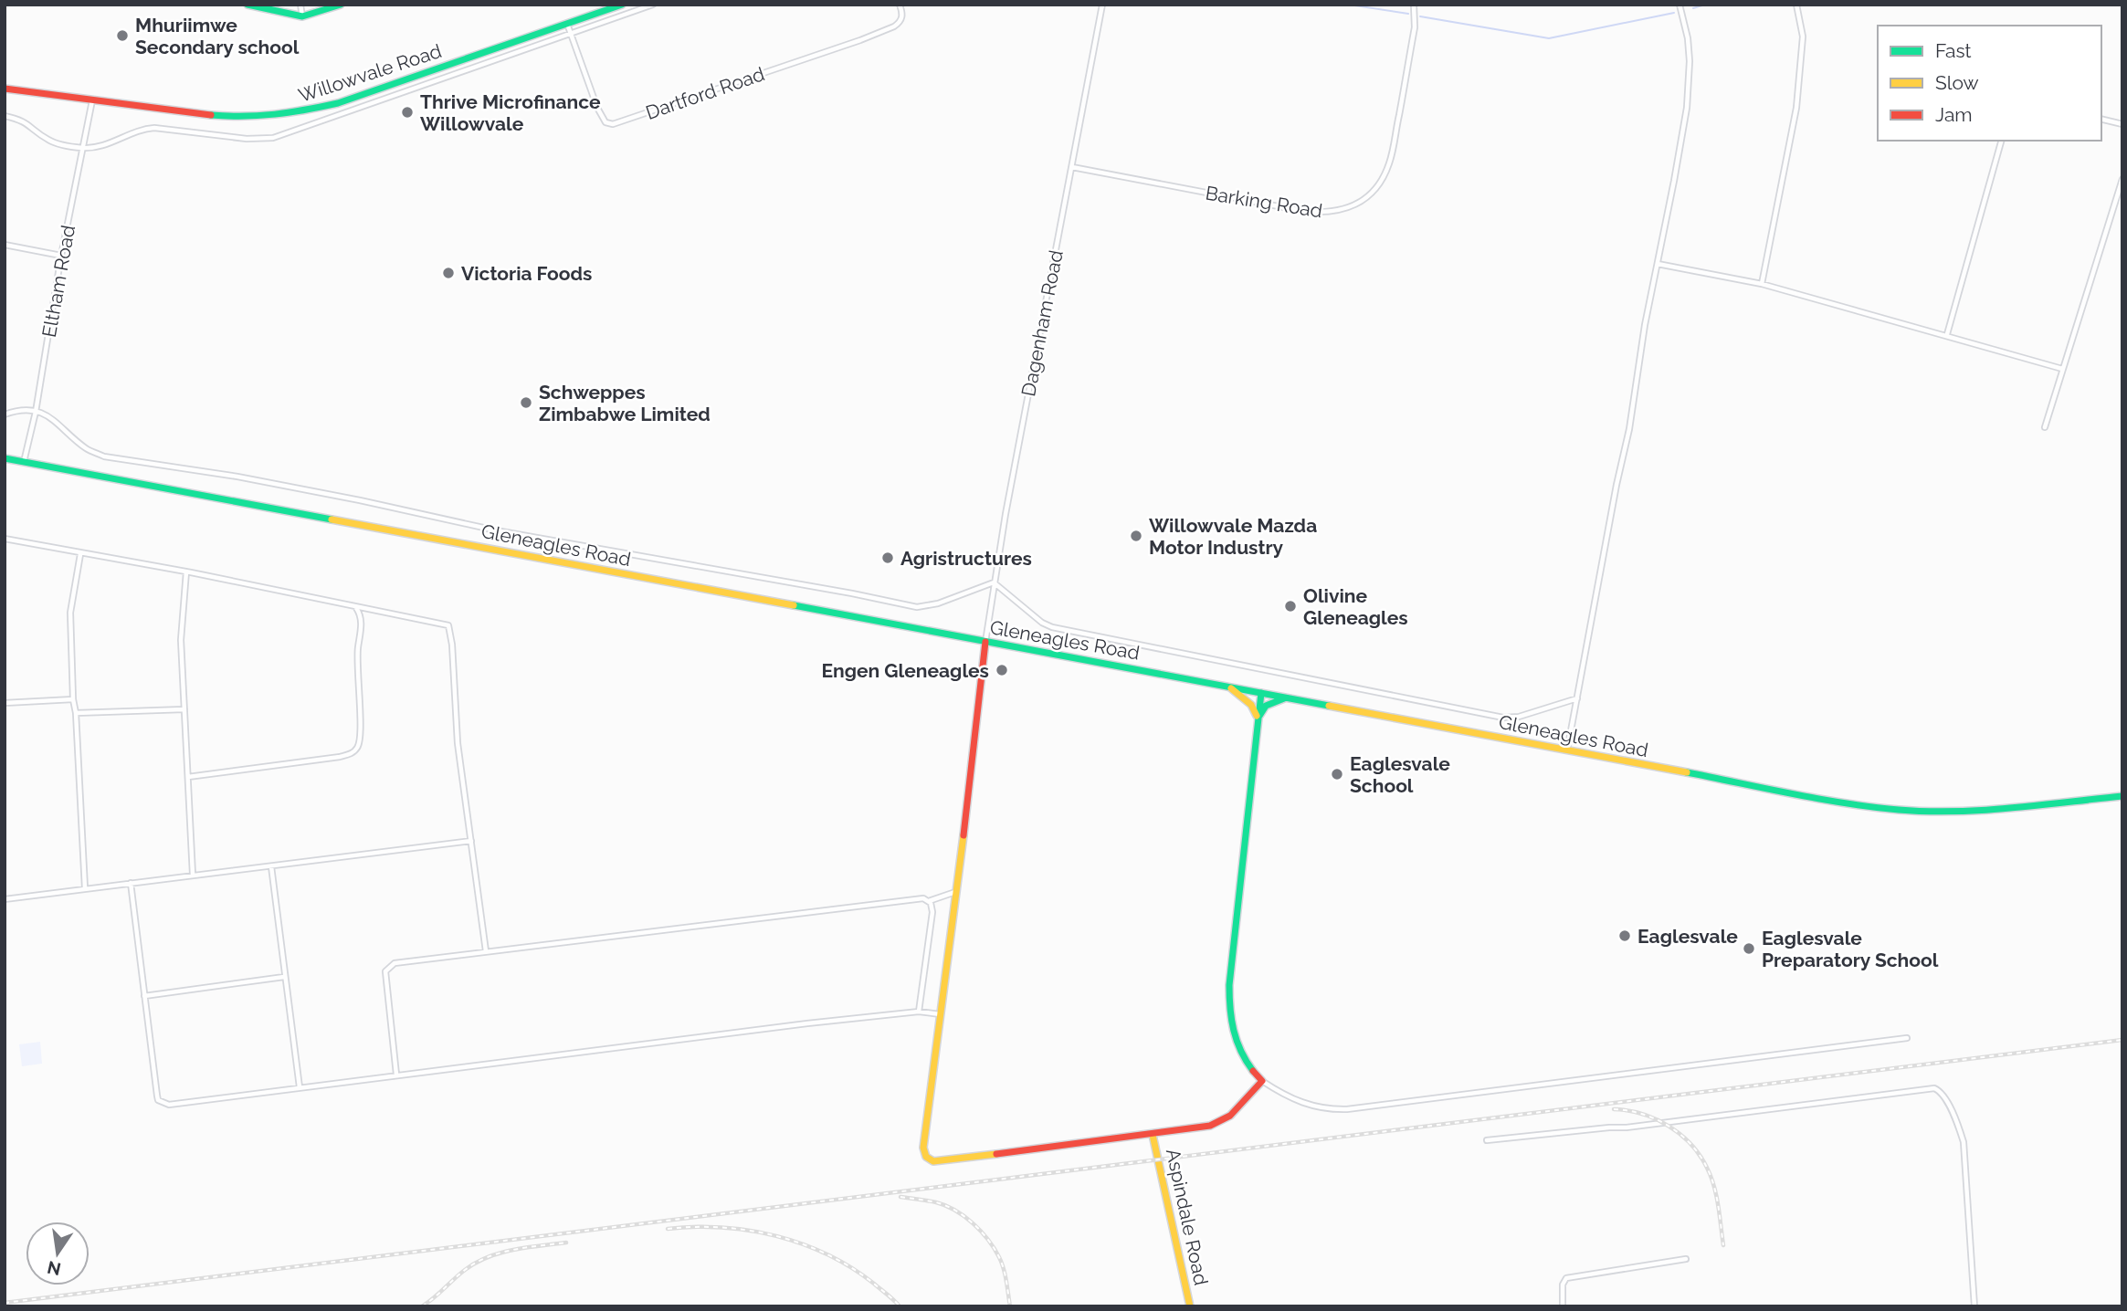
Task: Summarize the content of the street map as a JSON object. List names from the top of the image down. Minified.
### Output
{"streets":{"street":["Willowvale Road","Dartford Road","Barking Road","Eltham Road","Dagenham Road","Gleneagles Road","Aspindale Road"]},"crossings":[["Willowvale Road","Dartford Road"],["Willowvale Road","Eltham Road"],["Barking Road","Dagenham Road"],["Eltham Road","Gleneagles Road"],["Dagenham Road","Gleneagles Road"]],"places":["Mhuriimwe Secondary school","Thrive Microfinance Willowvale","Victoria Foods","Schweppes Zimbabwe Limited","Willowvale Mazda Motor Industry","Agristructures","Olivine Gleneagles","Engen Gleneagles","Eaglesvale School","Eaglesvale","Eaglesvale Preparatory School"],"legend":["Fast","Slow","Jam"],"north":"bottom"}
